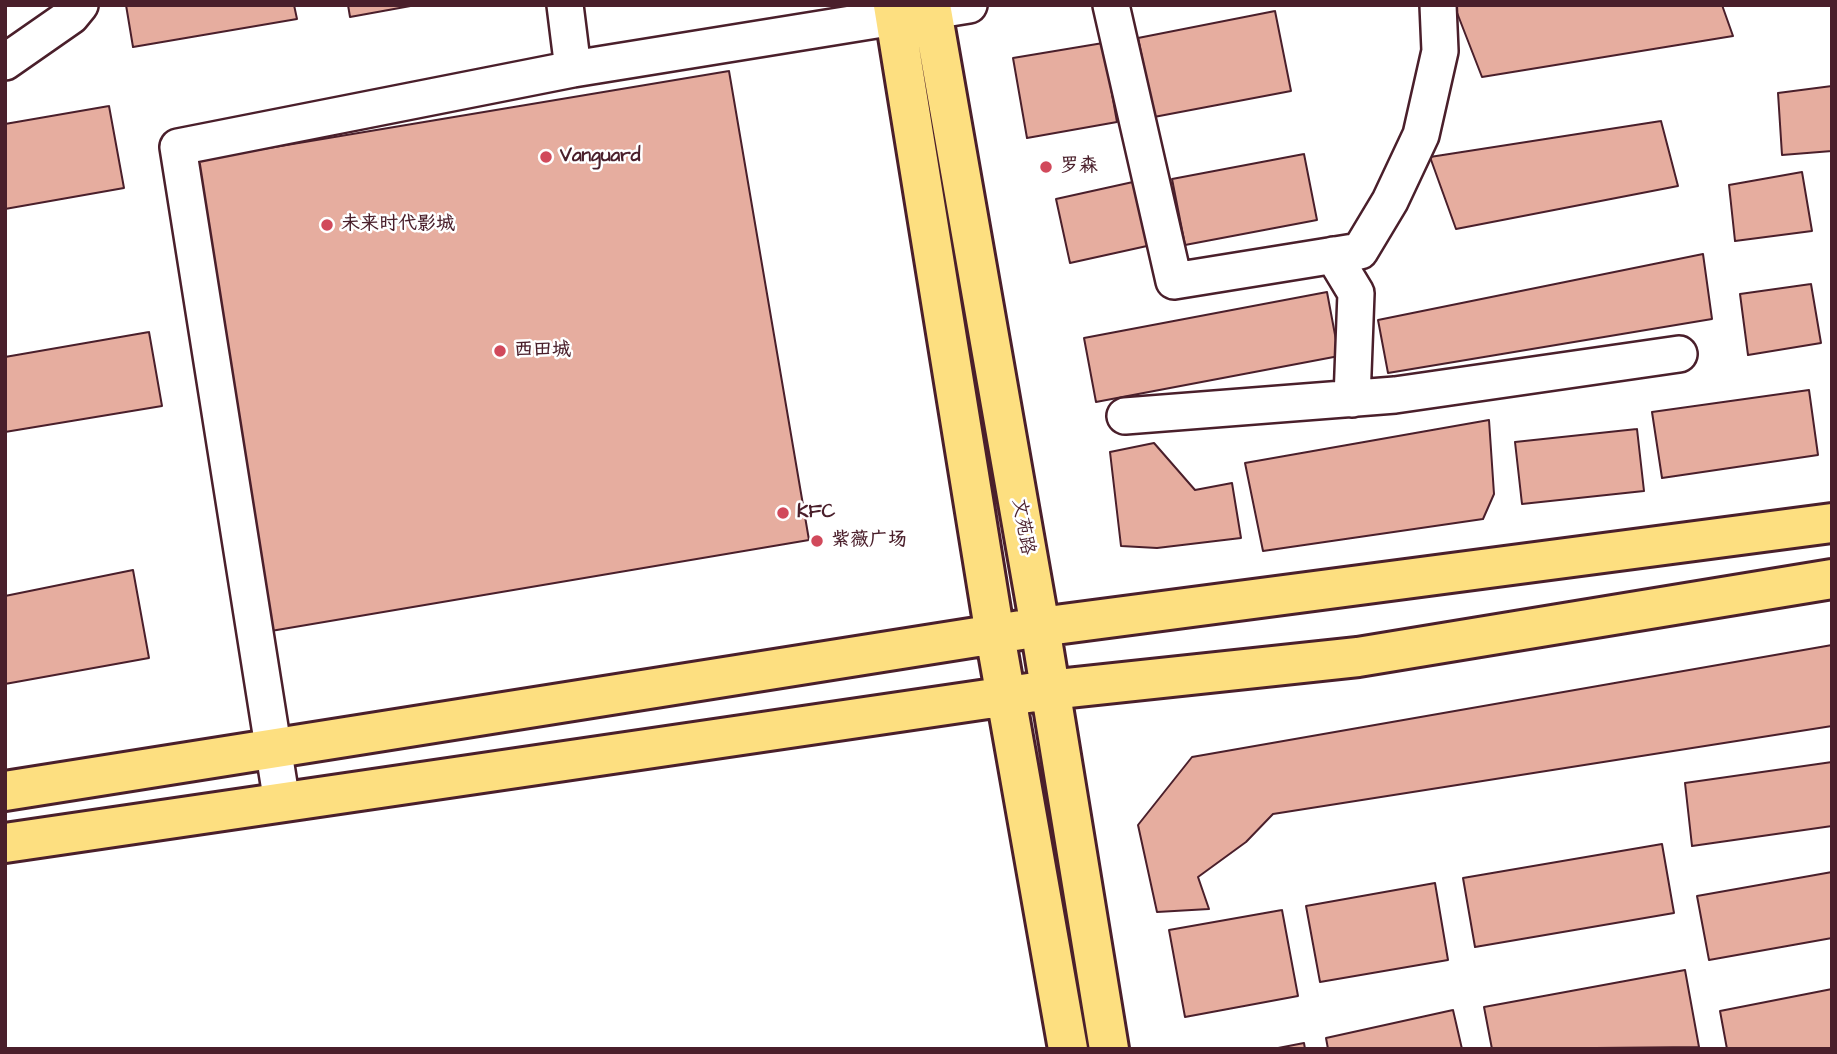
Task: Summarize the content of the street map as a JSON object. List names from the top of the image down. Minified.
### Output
{"streets":{"main road":["文苑路"]},"places":["Vanguard","罗森","未来时代影城","西田城","KFC","紫薇广场"]}
